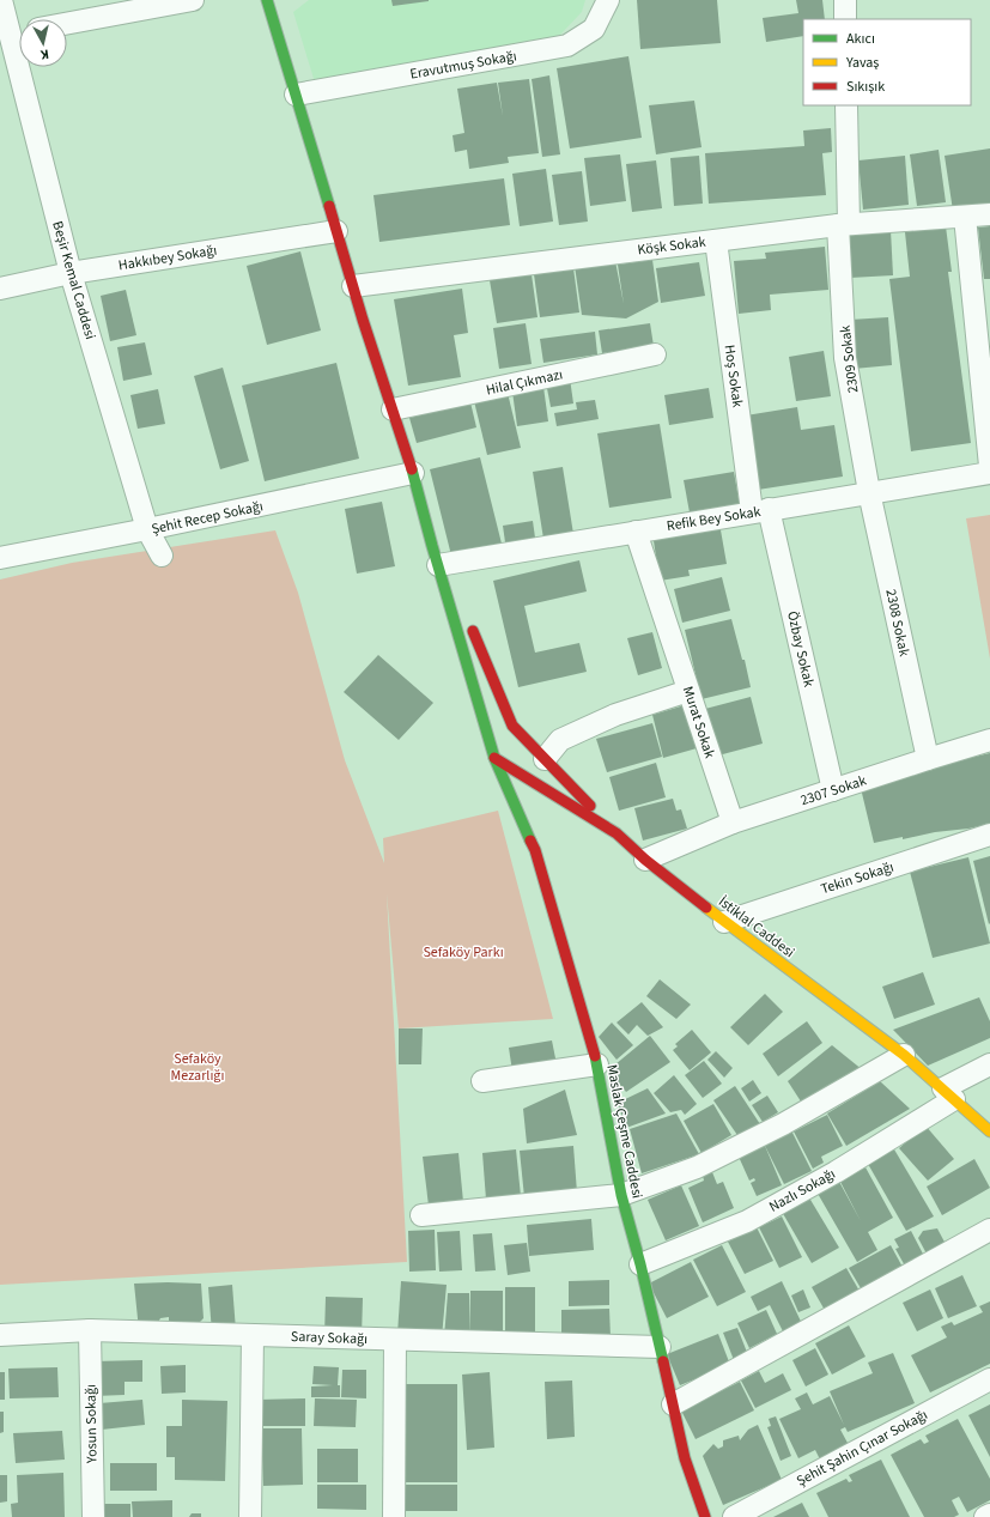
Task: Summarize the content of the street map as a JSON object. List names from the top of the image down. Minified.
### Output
{"streets":{"street":["Eravutmuş Sokağı","Köşk Sokak","Hakkıbey Sokağı","Beşir Kemal Caddesi","2309 Sokak","Hoş Sokak","Hilal Çıkmazı","Şehit Recep Sokağı","Refik Bey Sokak","2308 Sokak","Özbay Sokak","Murat Sokak","2307 Sokak","Tekin Sokağı","İstiklal Caddesi","Maslak Çeşme Caddesi","Nazlı Sokağı","Saray Sokağı","Yosun Sokağı","Şehit Şahin Çınar Sokağı"]},"crossings":[["Köşk Sokak","2309 Sokak"],["Köşk Sokak","Hoş Sokak"],["Hakkıbey Sokağı","Beşir Kemal Caddesi"],["Beşir Kemal Caddesi","Şehit Recep Sokağı"],["2309 Sokak","Refik Bey Sokak"],["2309 Sokak","2308 Sokak"],["Hoş Sokak","Refik Bey Sokak"],["Hoş Sokak","Özbay Sokak"],["Refik Bey Sokak","2308 Sokak"],["Refik Bey Sokak","Özbay Sokak"],["Refik Bey Sokak","Murat Sokak"],["Refik Bey Sokak","Maslak Çeşme Caddesi"],["2308 Sokak","2307 Sokak"],["Özbay Sokak","2307 Sokak"],["Murat Sokak","2307 Sokak"],["Tekin Sokağı","İstiklal Caddesi"],["İstiklal Caddesi","Maslak Çeşme Caddesi"],["İstiklal Caddesi","Nazlı Sokağı"],["Maslak Çeşme Caddesi","Nazlı Sokağı"],["Maslak Çeşme Caddesi","Saray Sokağı"],["Saray Sokağı","Yosun Sokağı"]],"parks":["Sefaköy Parkı","Sefaköy Mezarlığı"],"legend":["Akıcı","Yavaş","Sıkışık"],"north":"bottom"}
